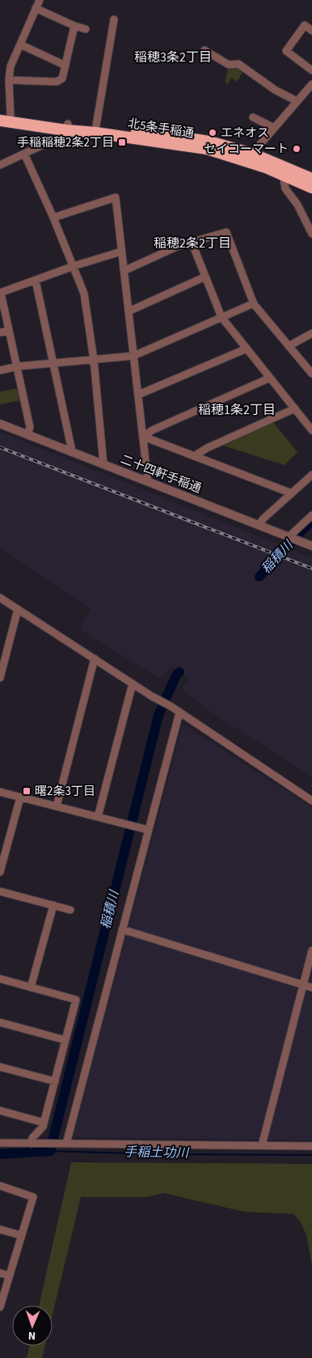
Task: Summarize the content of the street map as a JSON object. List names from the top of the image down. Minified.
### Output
{"streets":{"highway":["北5条手稲通"],"street":["二十四軒手稲通"]},"districts":["稲穂3条2丁目","稲穂2条2丁目","稲穂1条2丁目"],"water":["稲積川","手稲土功川"],"places":{"other":["エネオス","セイコーマート"],"transit":["手稲稲穂2条2丁目","曙2条3丁目"]},"north":"bottom"}
